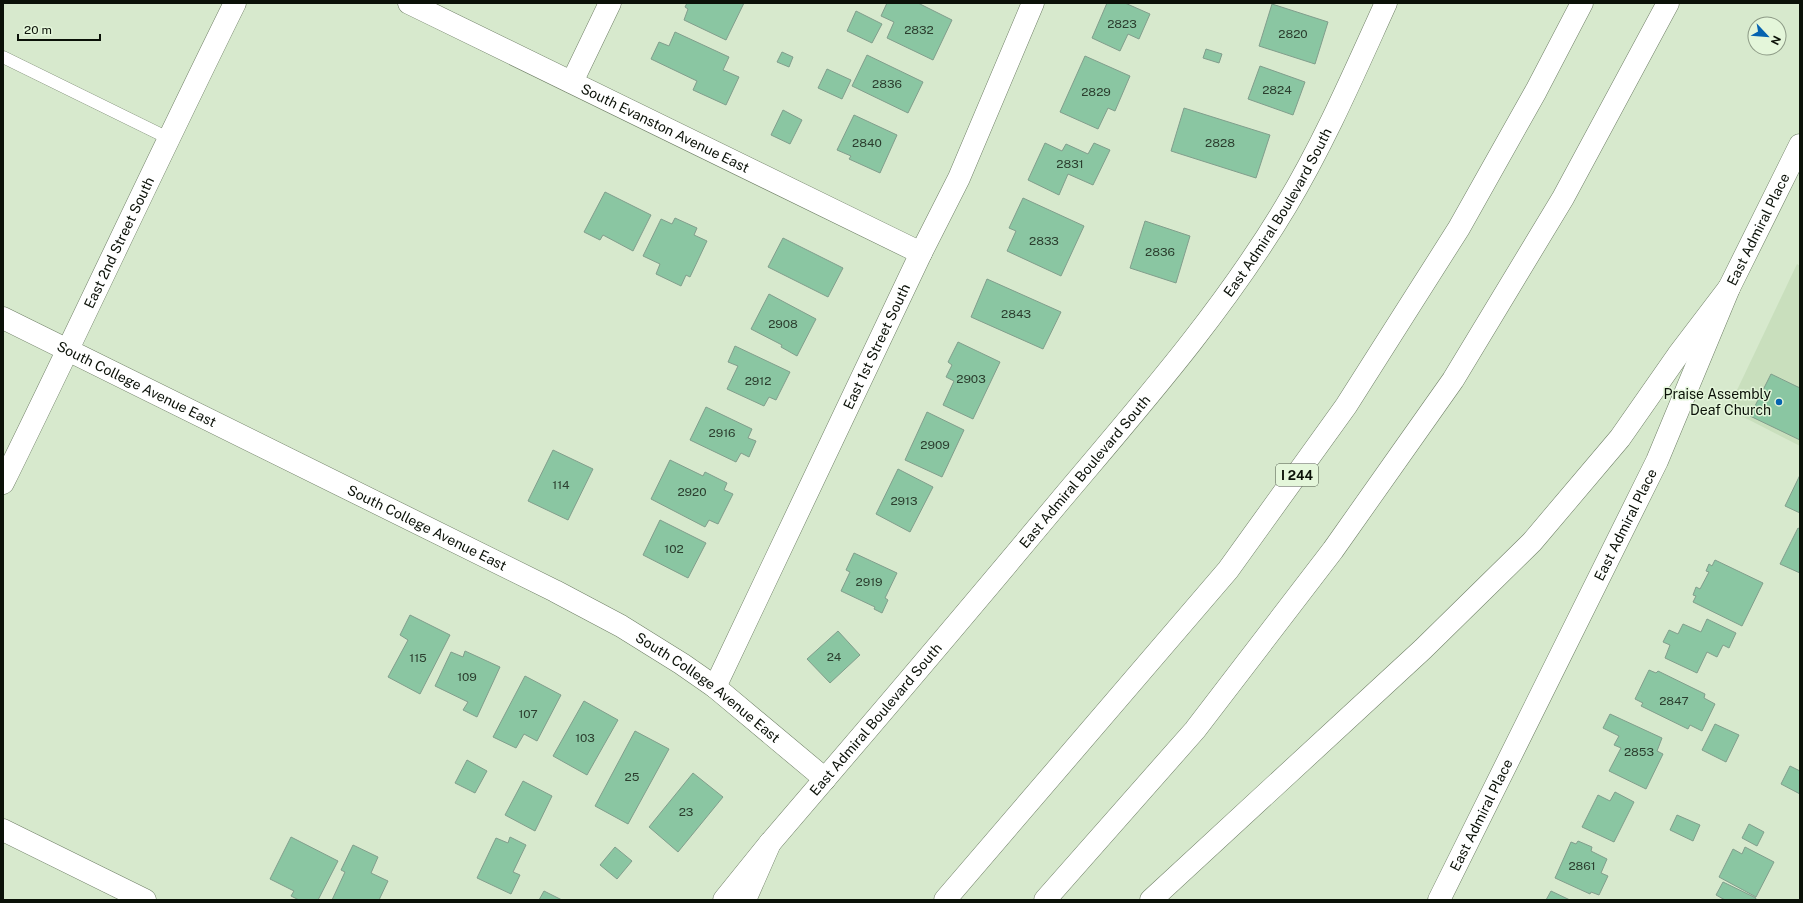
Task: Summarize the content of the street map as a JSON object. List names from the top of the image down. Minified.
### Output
{"streets":{"main road":["South Evanston Avenue East","East Admiral Boulevard South","East Admiral Place","East 2nd Street South","East 1st Street South","South College Avenue East","I 244"]},"crossings":[["South Evanston Avenue East","East 1st Street South"],["East Admiral Boulevard South","South College Avenue East"],["East 2nd Street South","South College Avenue East"],["East 1st Street South","South College Avenue East"]],"places":["Praise Assembly Deaf Church"],"house_numbers":["2823","2832","2820","2836","2824","2829","2840","2828","2831","2833","2836","2843","2908","2903","2912","2916","2909","114","2920","2913","102","2919","24","115","109","2847","107","103","2853","25","23","2861"],"scale_bar":"20 m","north":"bottom right"}
